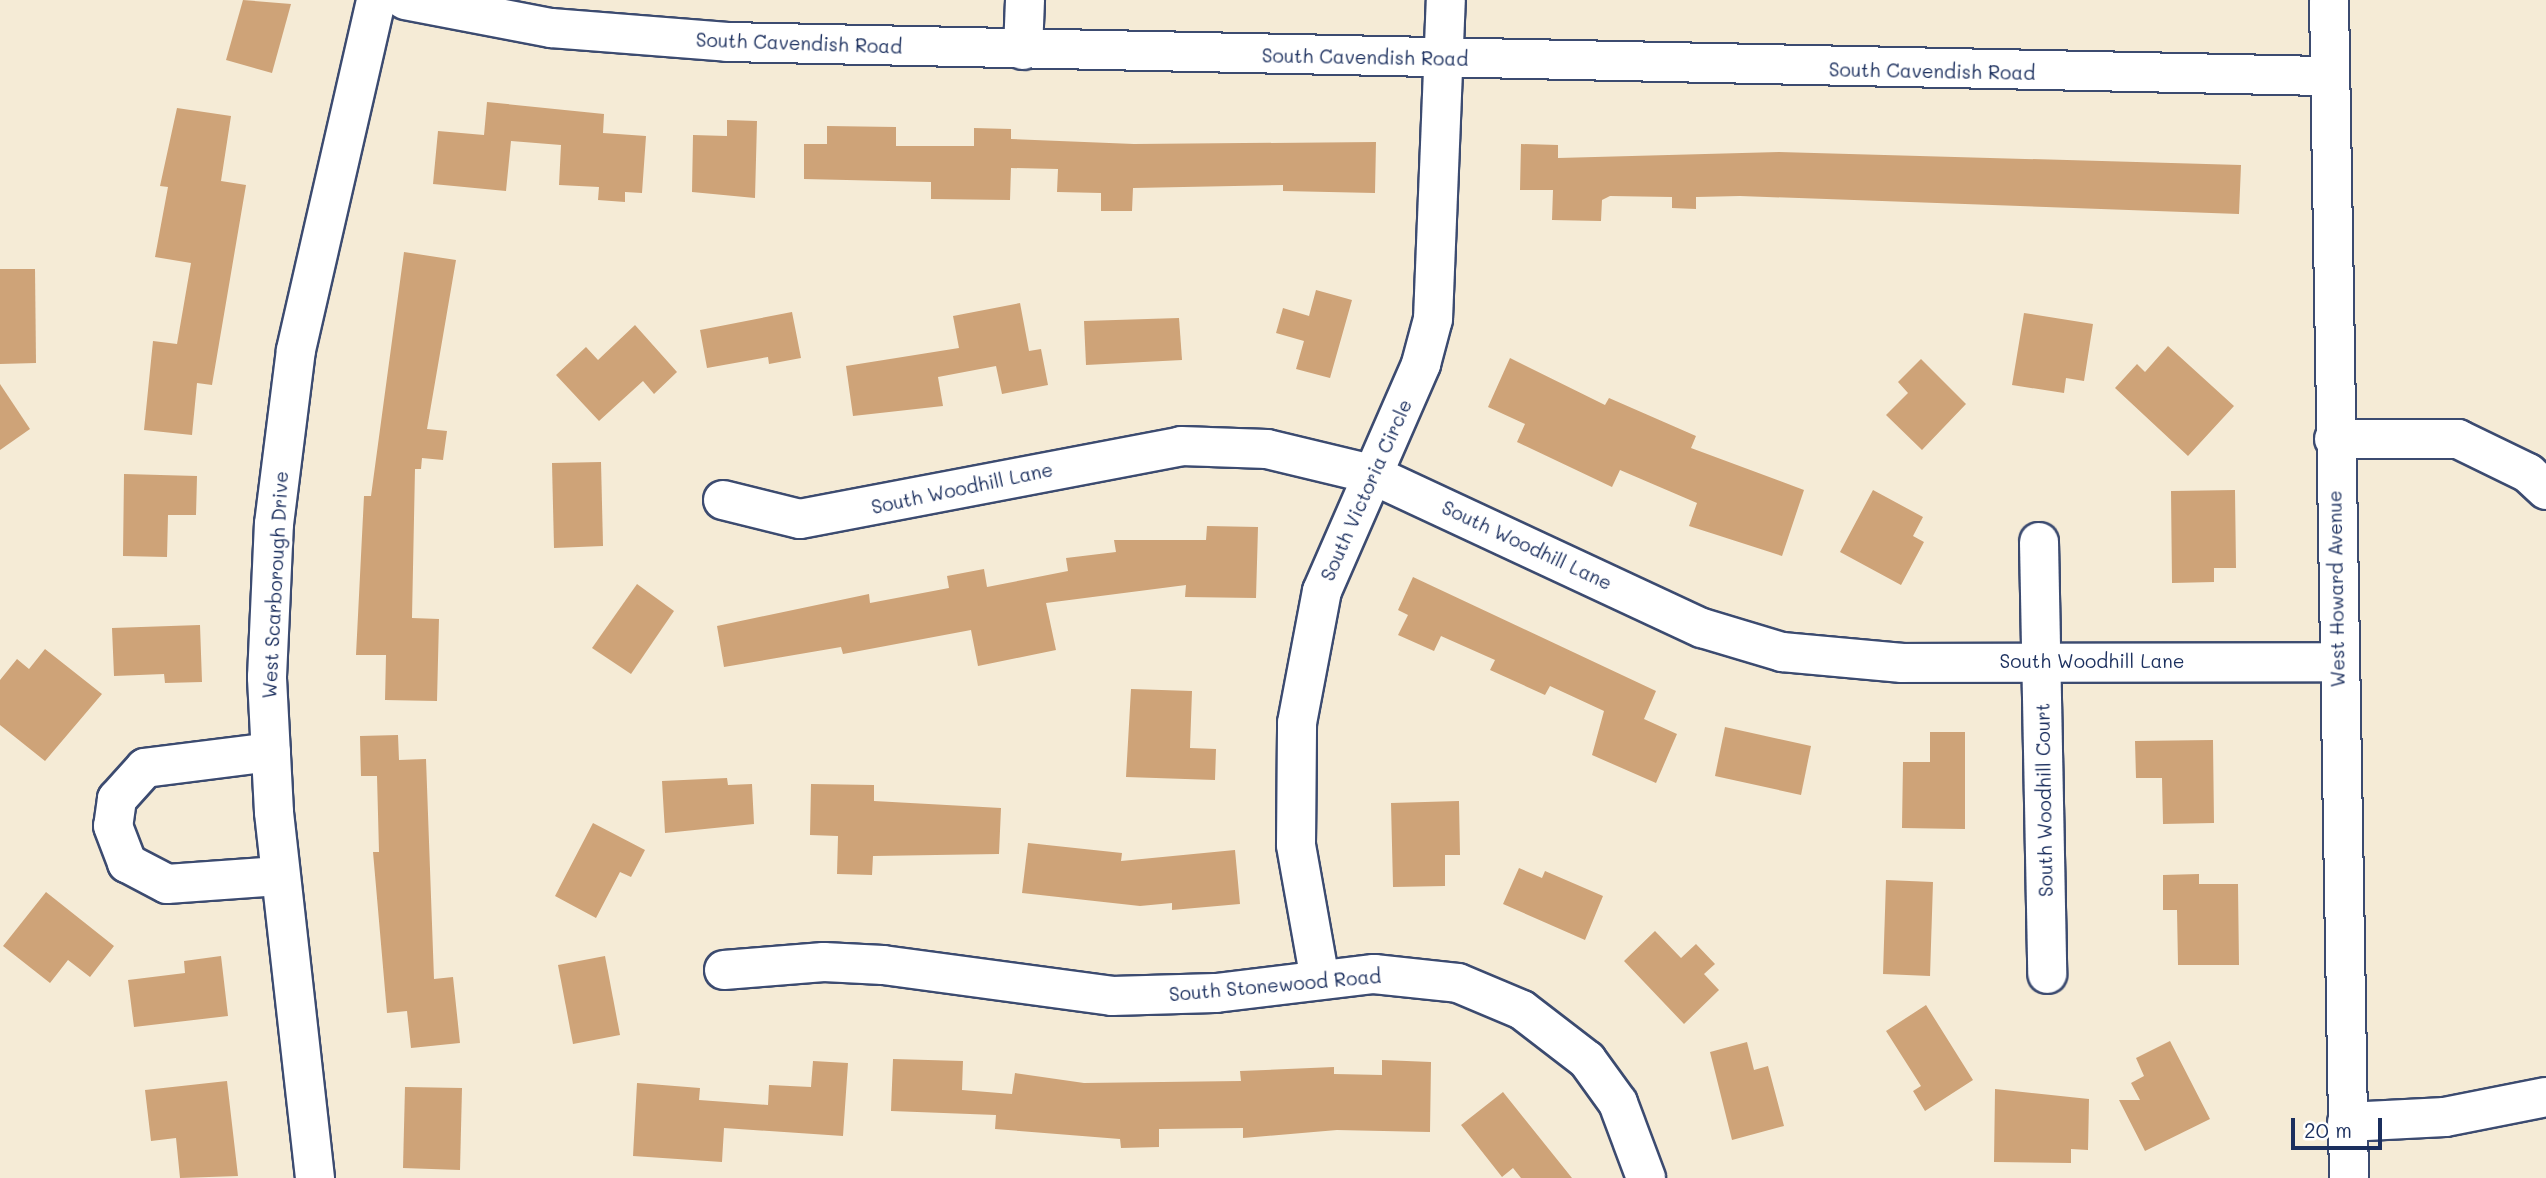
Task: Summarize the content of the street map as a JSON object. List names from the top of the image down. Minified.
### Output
{"streets":{"street":["South Cavendish Road","South Woodhill Lane","South Victoria Circle","West Scarborough Drive","West Howard Avenue","South Woodhill Court","South Stonewood Road"]},"crossings":[["South Cavendish Road","South Victoria Circle"],["South Cavendish Road","West Howard Avenue"],["South Woodhill Lane","South Victoria Circle"],["South Woodhill Lane","West Howard Avenue"],["South Woodhill Lane","South Woodhill Court"],["South Victoria Circle","South Stonewood Road"]],"scale_bar":"20 m"}
